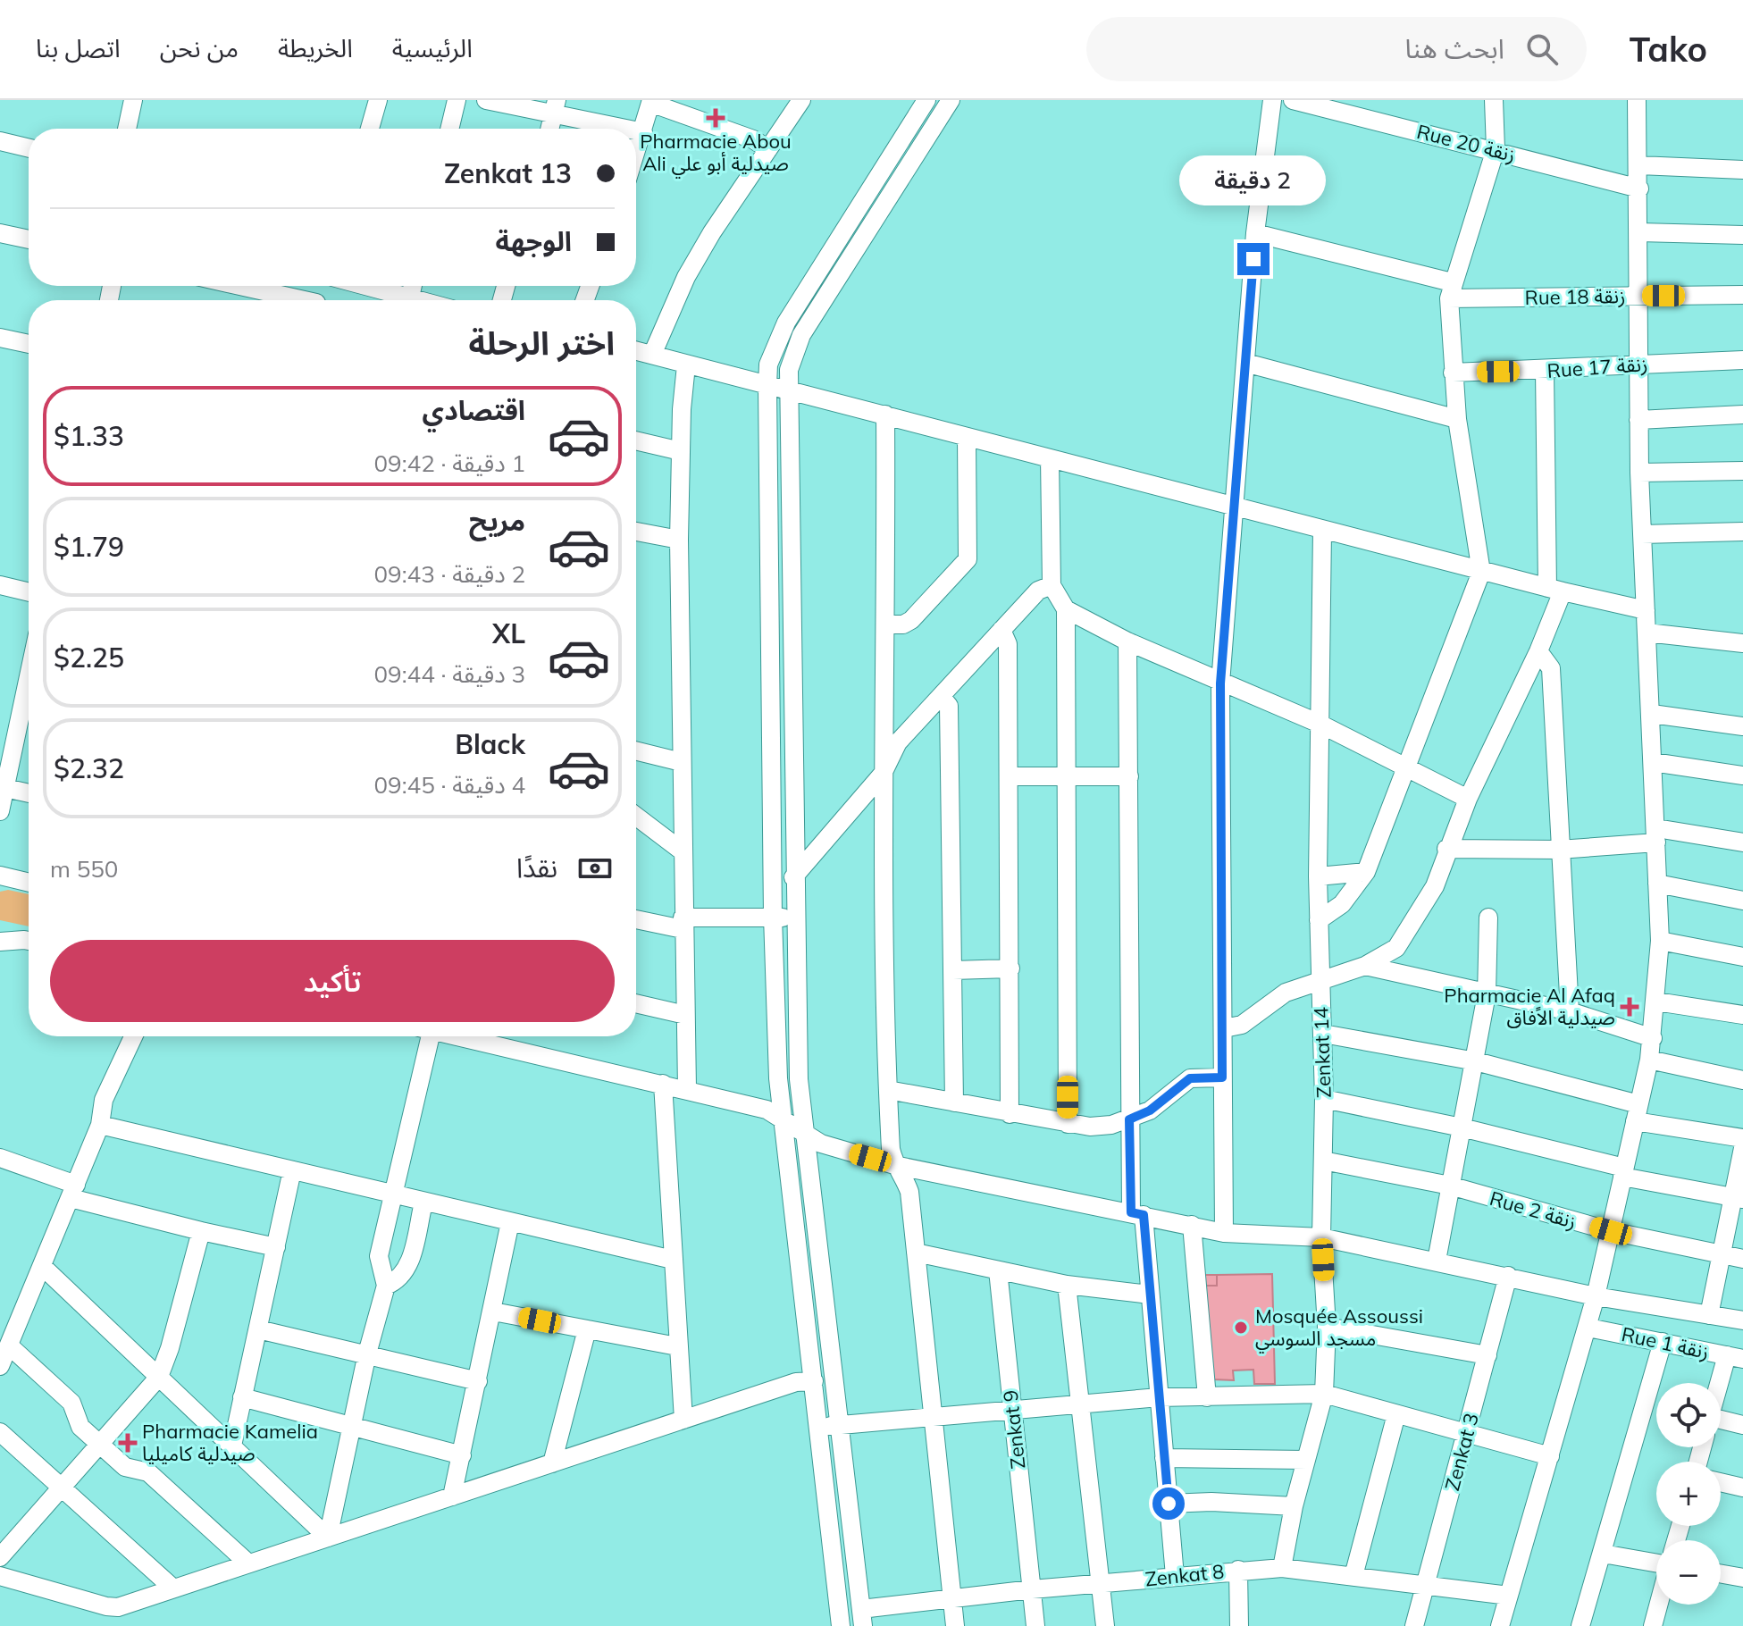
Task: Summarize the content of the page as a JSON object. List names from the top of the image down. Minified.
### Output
{"streets":{"street":["Rue 20 زنقة","Rue 18 زنقة","Rue 17 زنقة","Zenkat 14","Rue 2 زنقة","Rue 1 زنقة","Zenkat 9","Zenkat 3","Zenkat 8"]},"crossings":[["Zenkat 14","Rue 2 زنقة"],["Zenkat 14","Zenkat 8"],["Zenkat 9","Zenkat 8"],["Zenkat 3","Zenkat 8"]],"places":{"health":["Pharmacie Abou Ali صيدلية أبو علي","Pharmacie Al Afaq صيدلية الاًفاق","Pharmacie Kamelia صيدلية كاميليا"],"other":["Mosquée Assoussi مسجد السوسي"]},"page":{"header":"Tako","search":"ابحث هنا","nav":["الرئيسية","الخريطة","من نحن","اتصل بنا"],"banner":["Zenkat 13","الوجهة"],"bubble":"2 دقيقة","heading":"اختر الرحلة","list":[{"name":"اقتصادي","note":"1 دقيقة · 09:42","value":"$1.33"},{"name":"مريح","note":"2 دقيقة · 09:43","value":"$1.79"},{"name":"XL","note":"3 دقيقة · 09:44","value":"$2.25"},{"name":"Black","note":"4 دقيقة · 09:45","value":"$2.32"}],"pay":["نقدًا","550 m"],"buttons":"تأكيد","map_buttons":["+","−"]}}
